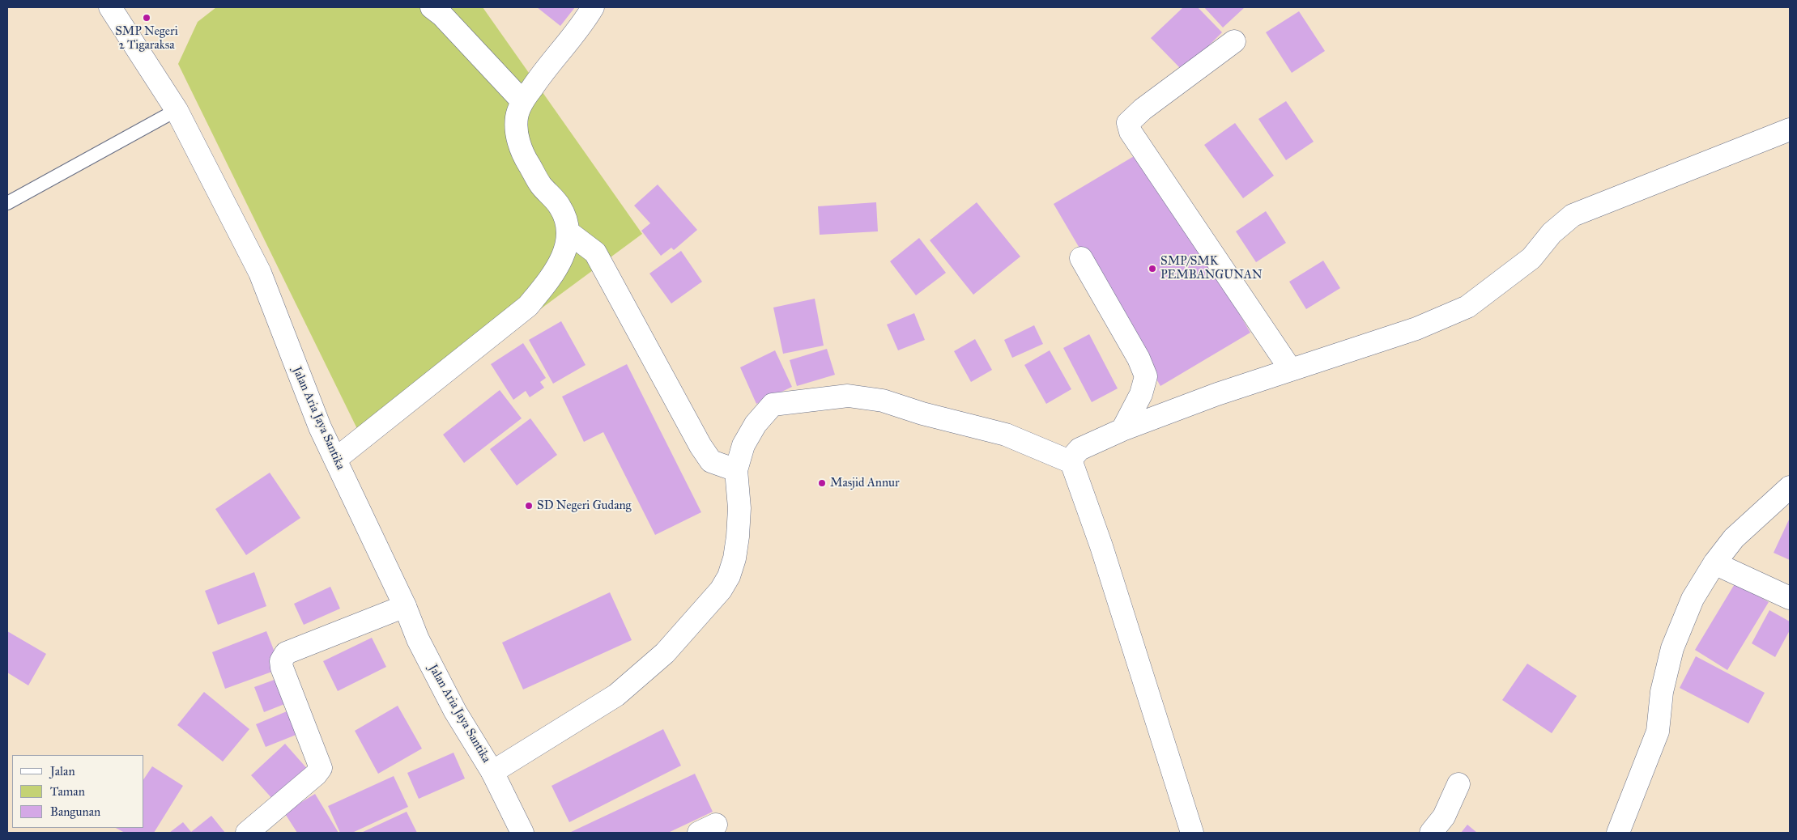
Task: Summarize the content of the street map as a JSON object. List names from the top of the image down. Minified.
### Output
{"streets":{"street":["Jalan Aria Jaya Santika"]},"places":["SMP Negeri 2 Tigaraksa","SMP/SMK PEMBANGUNAN","Masjid Annur","SD Negeri Gudang"],"legend":["Jalan","Taman","Bangunan"]}
